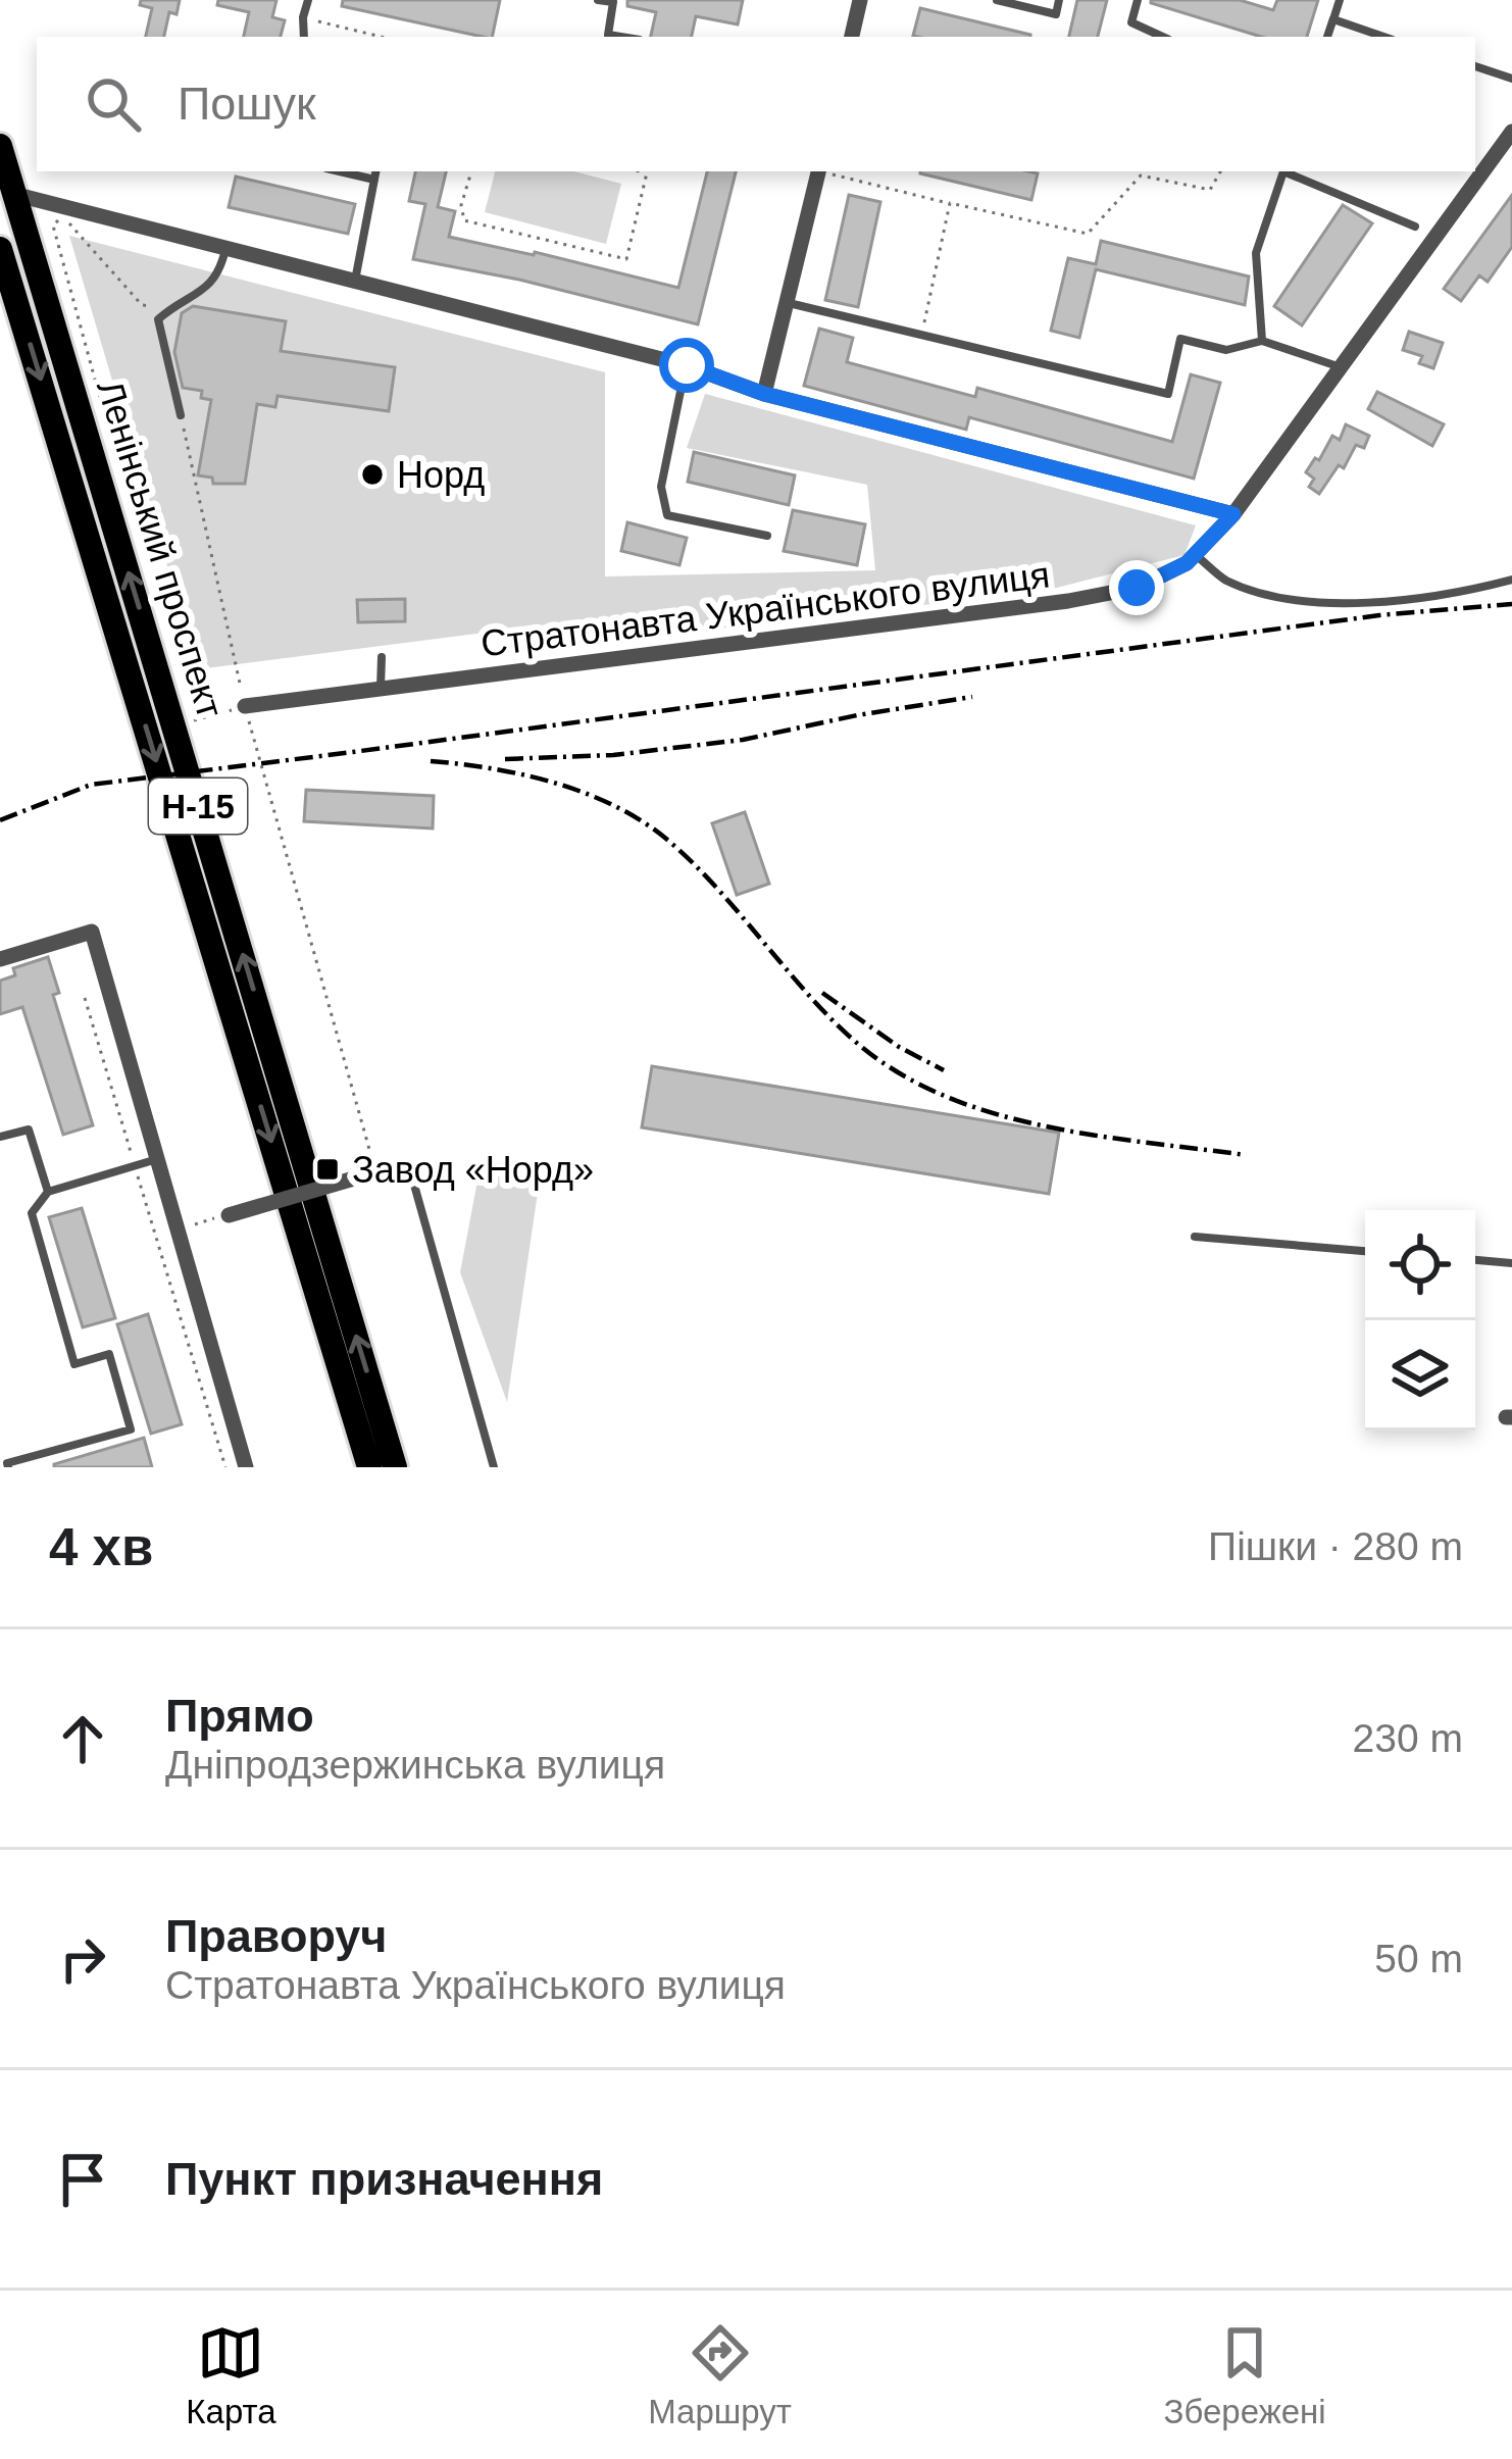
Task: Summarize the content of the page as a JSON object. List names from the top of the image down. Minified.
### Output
{"streets":{"main road":["Ленінський проспект","Н-15"],"street":["Стратонавта Українського вулиця"]},"places":{"other":["Норд"],"transit":["Завод «Норд»"]},"page":{"search":"Пошук","heading":["4 хв","Пішки · 280 m"],"list":[["Прямо","Дніпродзержинська вулиця","230 m"],["Праворуч","Стратонавта Українського вулиця","50 m"],"Пункт призначення"],"nav":["Карта","Маршрут","Збережені"]}}
